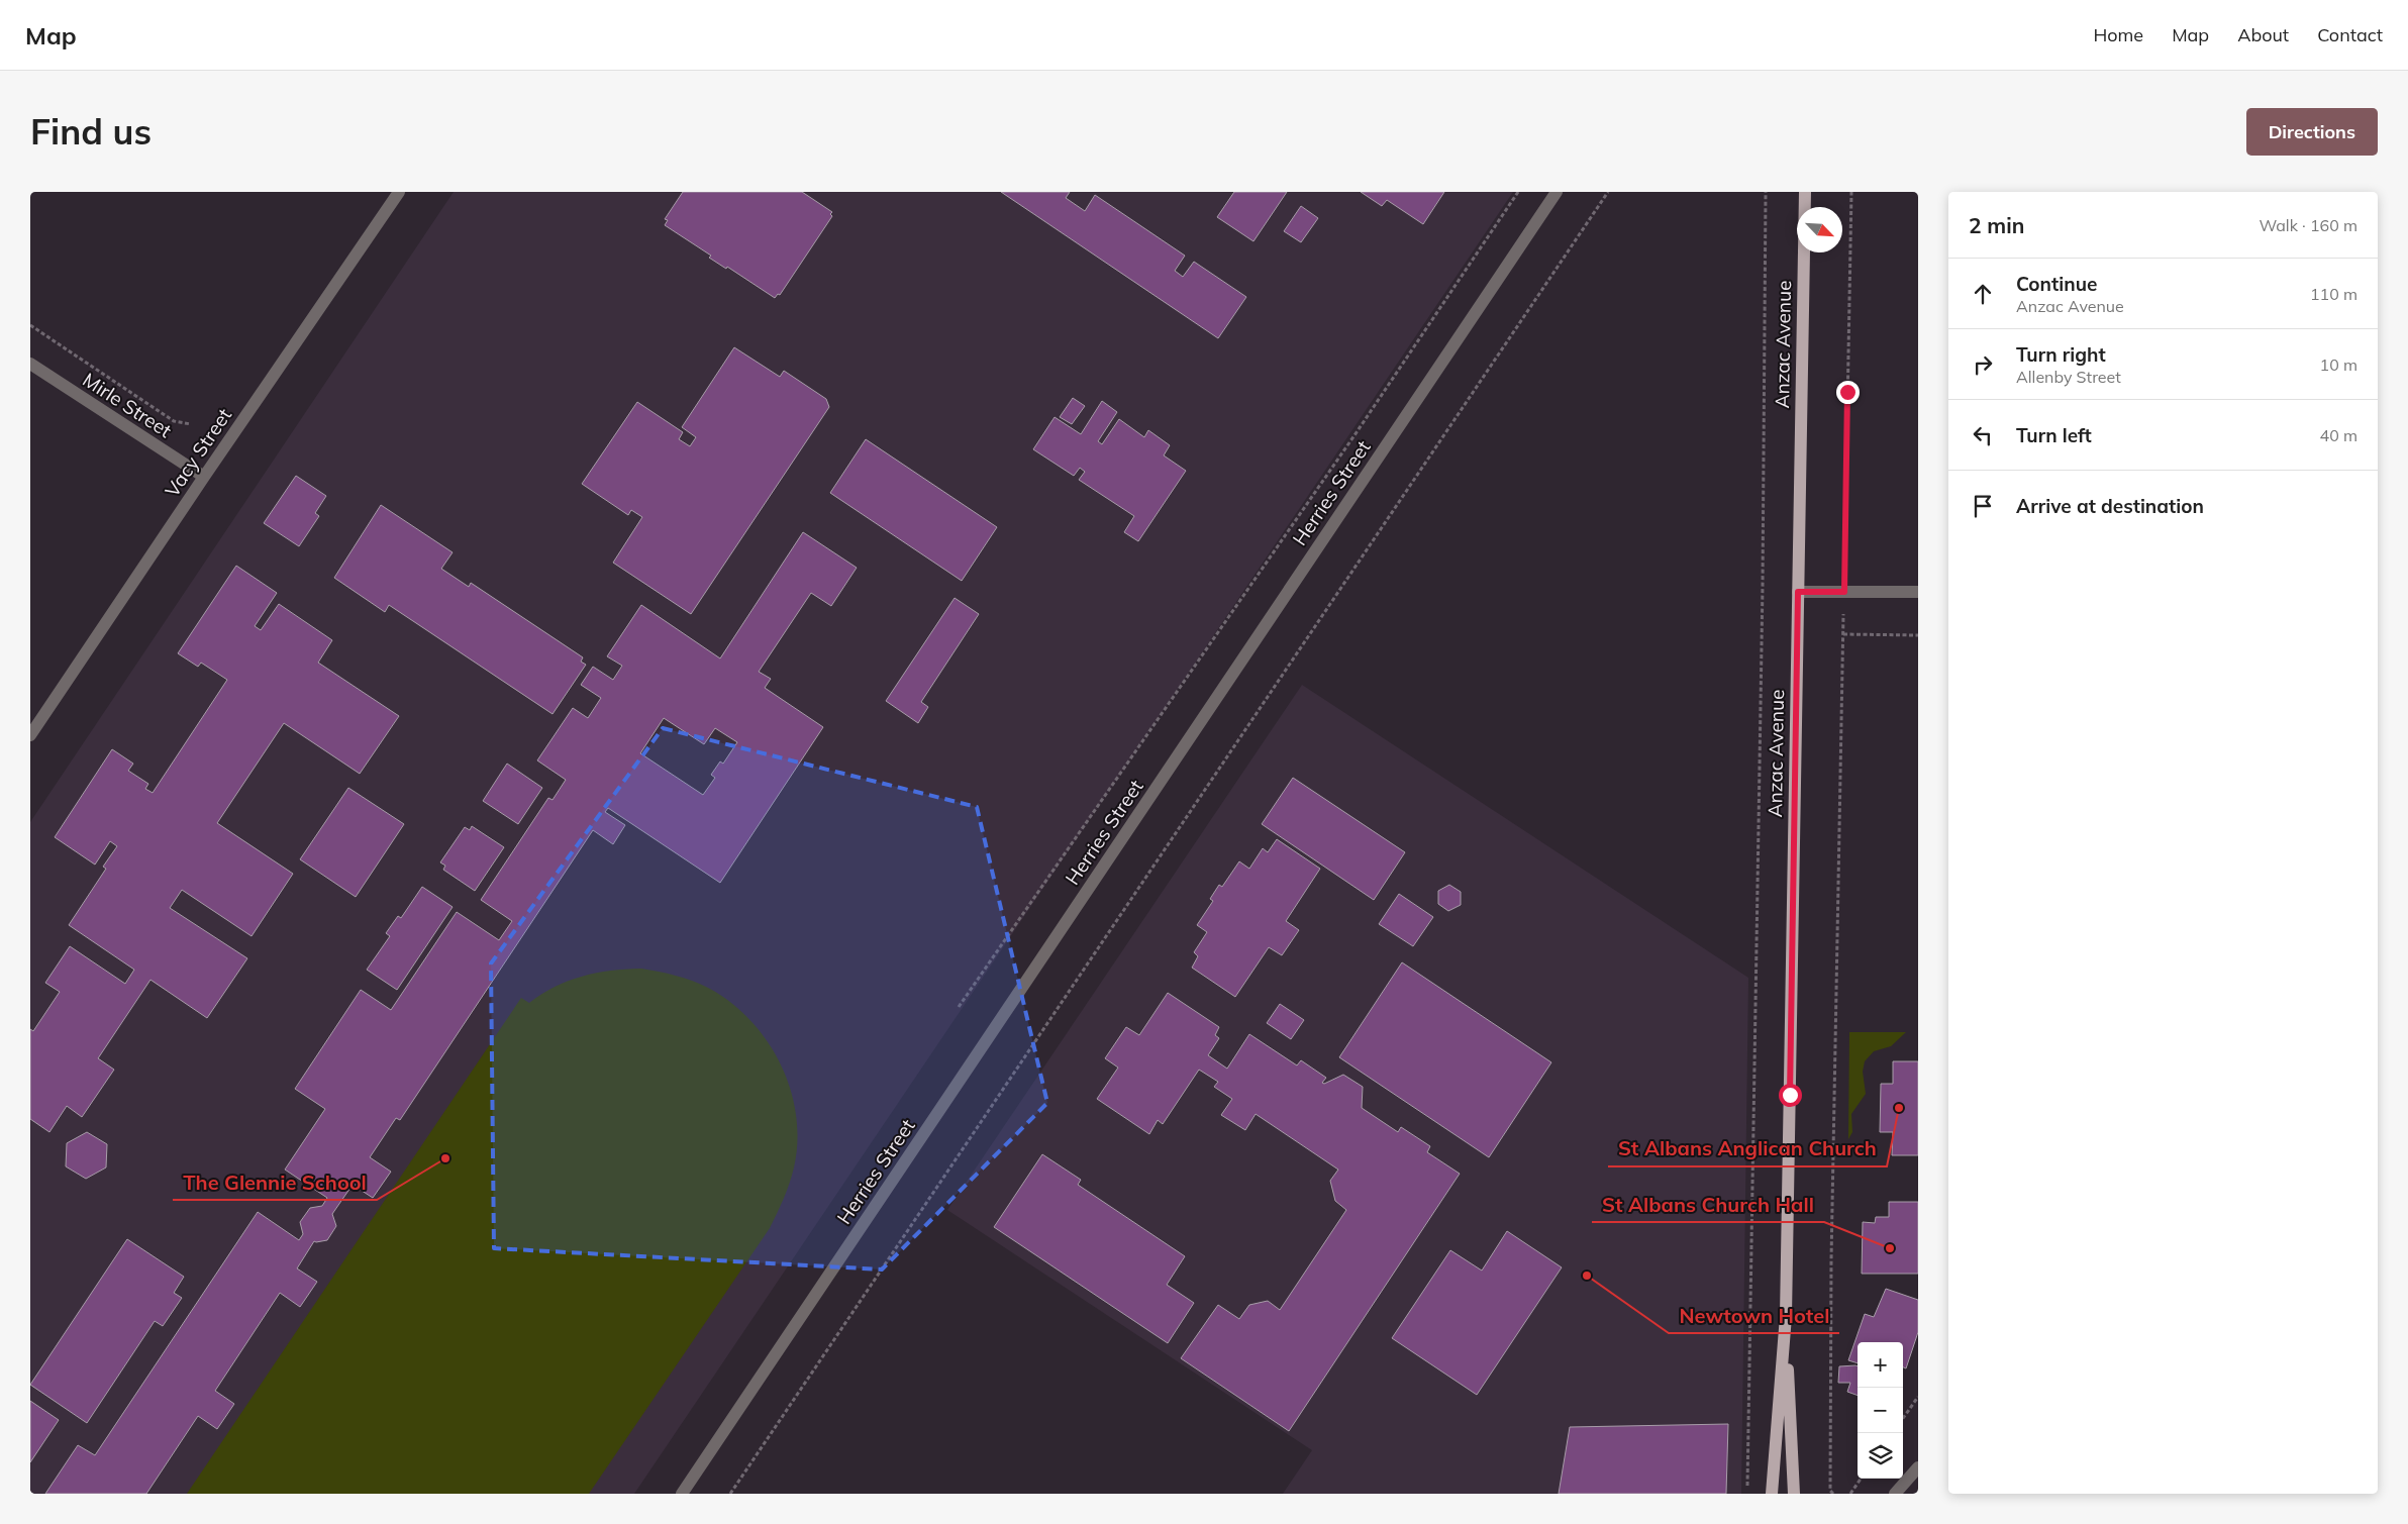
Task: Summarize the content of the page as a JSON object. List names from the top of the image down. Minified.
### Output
{"streets":{"main road":["Anzac Avenue"],"street":["Mirle Street","Vacy Street","Herries Street"]},"crossings":[["Mirle Street","Vacy Street"]],"places":["St Albans Anglican Church","The Glennie School","St Albans Church Hall","Newtown Hotel"],"north":"bottom right","page":{"header":"Map","nav":["Home","Map","About","Contact"],"buttons":"Directions","title":"Find us","heading":["2 min","Walk · 160 m"],"list":[["Continue","Anzac Avenue","110 m"],["Turn right","Allenby Street","10 m"],["Turn left","40 m"],"Arrive at destination"],"map_buttons":["+","−"]}}
